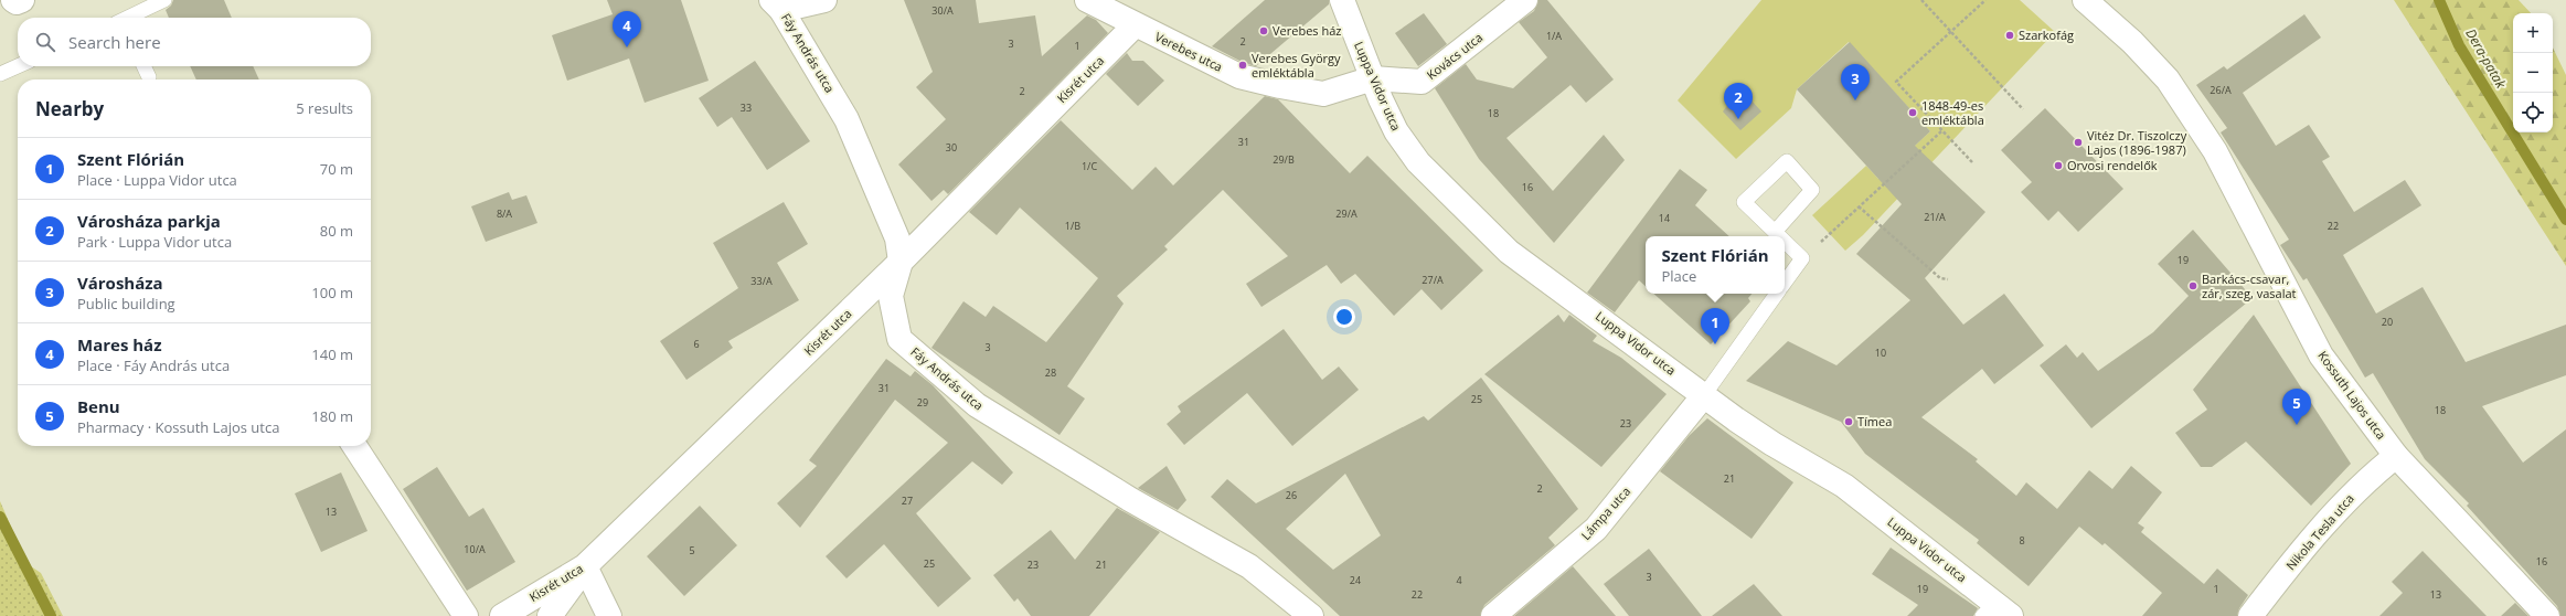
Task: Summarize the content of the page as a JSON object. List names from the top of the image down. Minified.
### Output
{"streets":{"street":["Verebes utca","Fáy András utca","Kovács utca","Kisrét utca","Luppa Vidor utca","Kossuth Lajos utca","Lámpa utca","Nikola Tesla utca"]},"crossings":[["Verebes utca","Kovács utca"],["Verebes utca","Kisrét utca"],["Verebes utca","Luppa Vidor utca"],["Fáy András utca","Kisrét utca"],["Kovács utca","Luppa Vidor utca"],["Luppa Vidor utca","Lámpa utca"],["Kossuth Lajos utca","Nikola Tesla utca"]],"water":["Dera-patak"],"places":["Verebes ház","Szarkofág","Verebes György emléktábla","1848-49-es emléktábla","Vitéz Dr. Tiszolczy Lajos (1896-1987)","Orvosi rendelők","Barkács-csavar, zár, szeg, vasalat","Tímea"],"house_numbers":["30/A","1/A","2","3","1","26/A","2","33","18","31","30","29/B","1/C","16","8/A","29/A","21/A","14","1/B","22","19","27/A","33/A","20","6","3","10","28","31","25","29","18","23","21","2","26","27","13","8","10/A","5","16","25","23","21","3","24","4","19","1","22","13"],"page":{"pins":["4","3","2","1","5"],"map_buttons":["+","−"],"search":"Search here","heading":["Nearby","5 results"],"list":[{"mark":"1","name":"Szent Flórián","note":"Place · Luppa Vidor utca","value":"70 m"},{"mark":"2","name":"Városháza parkja","note":"Park · Luppa Vidor utca","value":"80 m"},{"mark":"3","name":"Városháza","note":"Public building","value":"100 m"},{"mark":"4","name":"Mares ház","note":"Place · Fáy András utca","value":"140 m"},{"mark":"5","name":"Benu","note":"Pharmacy · Kossuth Lajos utca","value":"180 m"}],"popup":["Szent Flórián","Place"]}}
